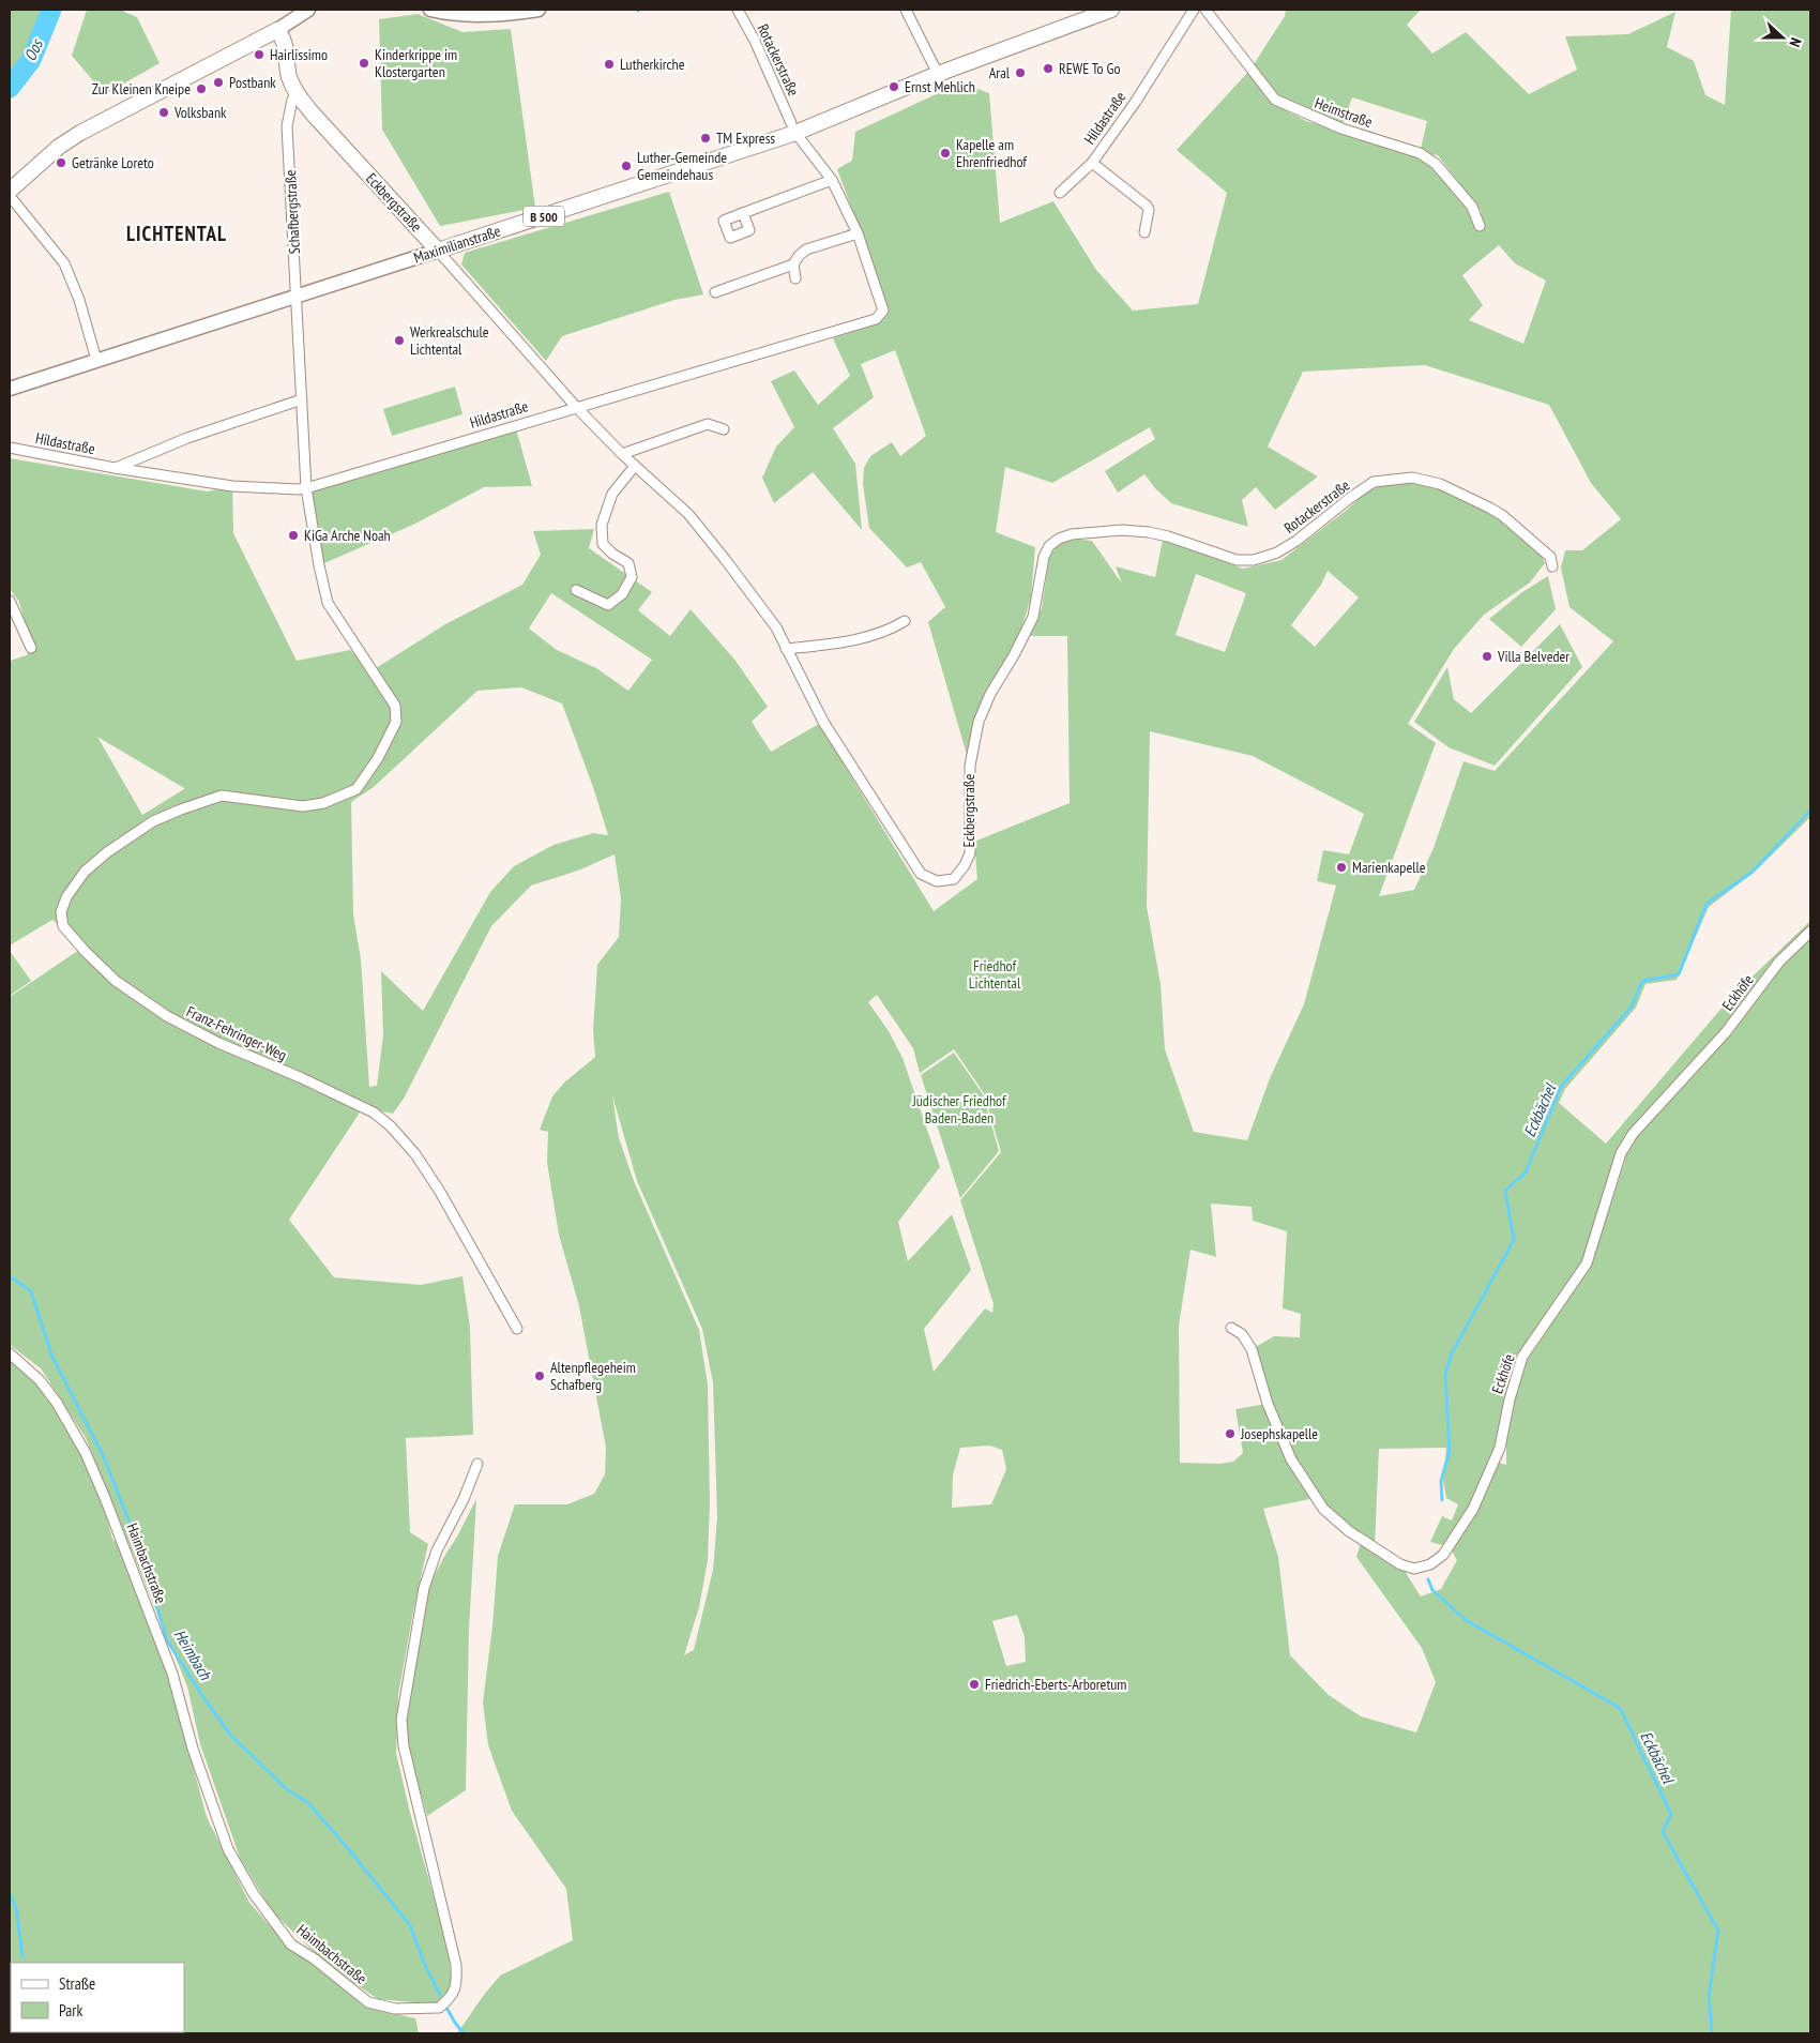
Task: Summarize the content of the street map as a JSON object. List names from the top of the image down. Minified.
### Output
{"streets":{"main road":["Eckbergstraße","B 500","Maximilianstraße"],"street":["Rotackerstraße","Heimstraße","Hildastraße","Schafbergstraße","Eckhöfe","Franz-Fehringer-Weg","Haimbachstraße"]},"crossings":[["Rotackerstraße","Hildastraße"],["Rotackerstraße","Eckbergstraße"],["Rotackerstraße","Maximilianstraße"],["Hildastraße","Eckbergstraße"],["Hildastraße","Schafbergstraße"],["Hildastraße","Franz-Fehringer-Weg"],["Eckbergstraße","Schafbergstraße"],["Eckbergstraße","Maximilianstraße"],["Schafbergstraße","Maximilianstraße"],["Schafbergstraße","Franz-Fehringer-Weg"]],"districts":["LICHTENTAL"],"water":["Oos","Eckbächel","Heimbach"],"parks":["Friedhof Lichtental","Jüdischer Friedhof Baden-Baden"],"places":["Hairlissimo","Kinderkrippe im Klostergarten","Lutherkirche","REWE To Go","Aral","Postbank","Ernst Mehlich","Zur Kleinen Kneipe","Volksbank","TM Express","Kapelle am Ehrenfriedhof","Getränke Loreto","Luther-Gemeinde Gemeindehaus","Werkrealschule Lichtental","KiGa Arche Noah","Villa Belveder","Marienkapelle","Altenpflegeheim Schafberg","Josephskapelle","Friedrich-Eberts-Arboretum"],"legend":["Straße","Park"],"north":"right"}
